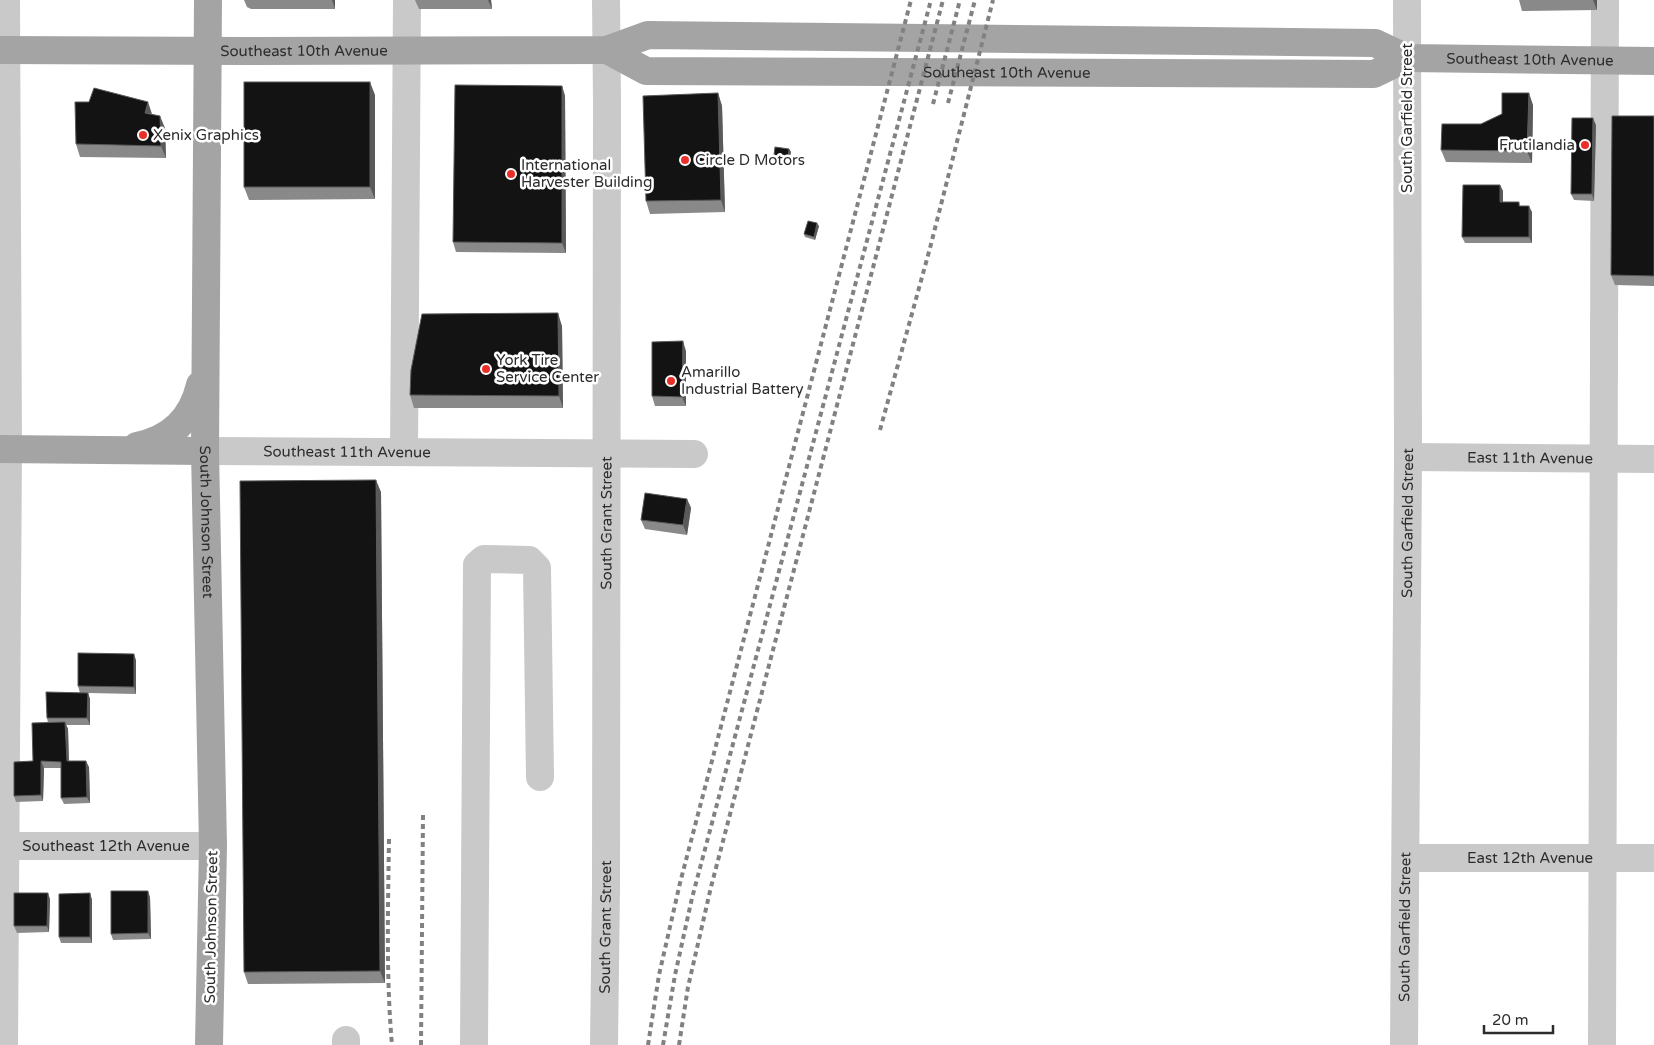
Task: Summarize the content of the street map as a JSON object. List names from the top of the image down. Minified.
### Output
{"streets":{"main road":["Southeast 10th Avenue","Southeast 11th Avenue","South Johnson Street"],"street":["South Garfield Street","East 11th Avenue","South Grant Street","Southeast 12th Avenue","East 12th Avenue"]},"crossings":[["Southeast 10th Avenue","South Garfield Street"],["Southeast 10th Avenue","South Johnson Street"],["Southeast 10th Avenue","South Grant Street"],["South Garfield Street","East 11th Avenue"],["South Garfield Street","East 12th Avenue"],["Southeast 11th Avenue","South Johnson Street"],["Southeast 11th Avenue","South Grant Street"],["South Johnson Street","Southeast 12th Avenue"]],"places":["Xenix Graphics","Frutilandia","Circle D Motors","International Harvester Building","York Tire Service Center","Amarillo Industrial Battery"],"scale_bar":"20 m"}
